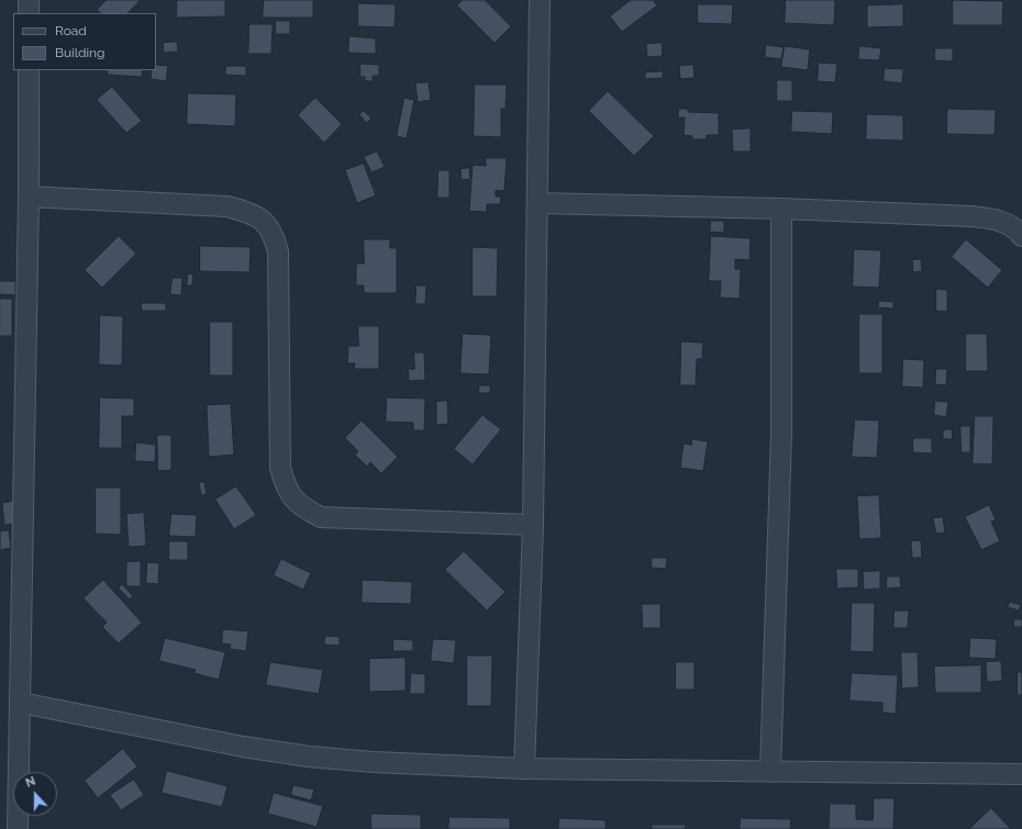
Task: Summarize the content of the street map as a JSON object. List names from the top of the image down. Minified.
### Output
{"legend":["Road","Building"],"north":"top"}
